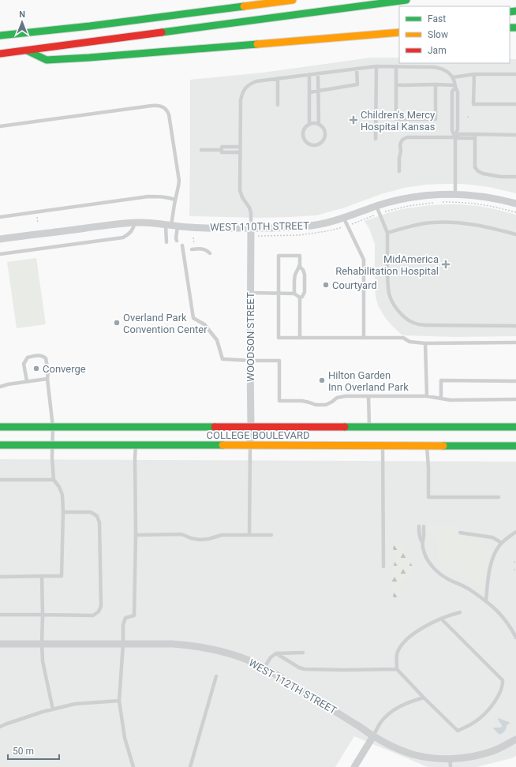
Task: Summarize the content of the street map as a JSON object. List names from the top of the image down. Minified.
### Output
{"streets":{"main road":["COLLEGE BOULEVARD"],"street":["WEST 110TH STREET","WOODSON STREET","WEST 112TH STREET"]},"crossings":[["WEST 110TH STREET","WOODSON STREET"],["WOODSON STREET","COLLEGE BOULEVARD"]],"places":{"health":["Children's Mercy Hospital Kansas","MidAmerica Rehabilitation Hospital"],"other":["Courtyard","Overland Park Convention Center","Converge","Hilton Garden Inn Overland Park"]},"legend":["Fast","Slow","Jam"],"scale_bar":"50 m","north":"top"}
